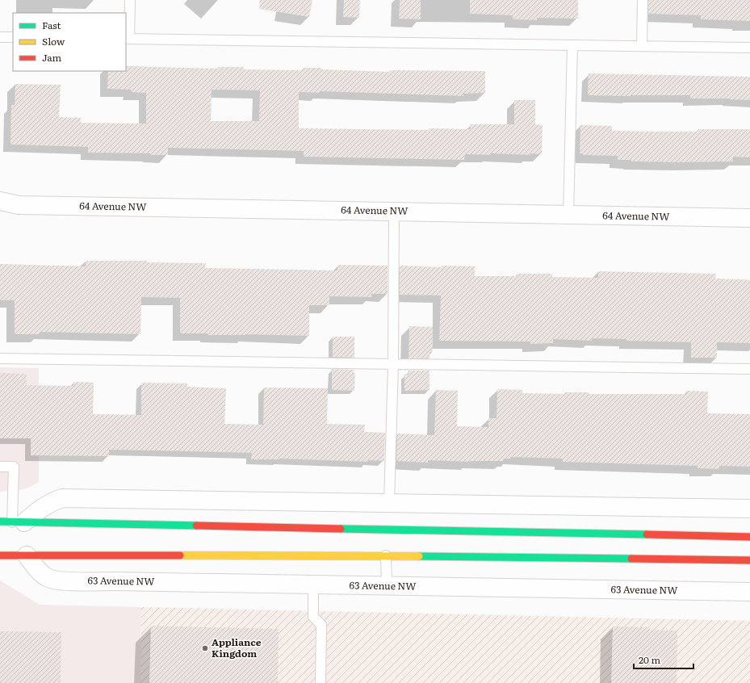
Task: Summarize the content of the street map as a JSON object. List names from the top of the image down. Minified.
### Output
{"streets":{"street":["64 Avenue NW","63 Avenue NW"]},"places":["Appliance Kingdom"],"legend":["Fast","Slow","Jam"],"scale_bar":"20 m"}
